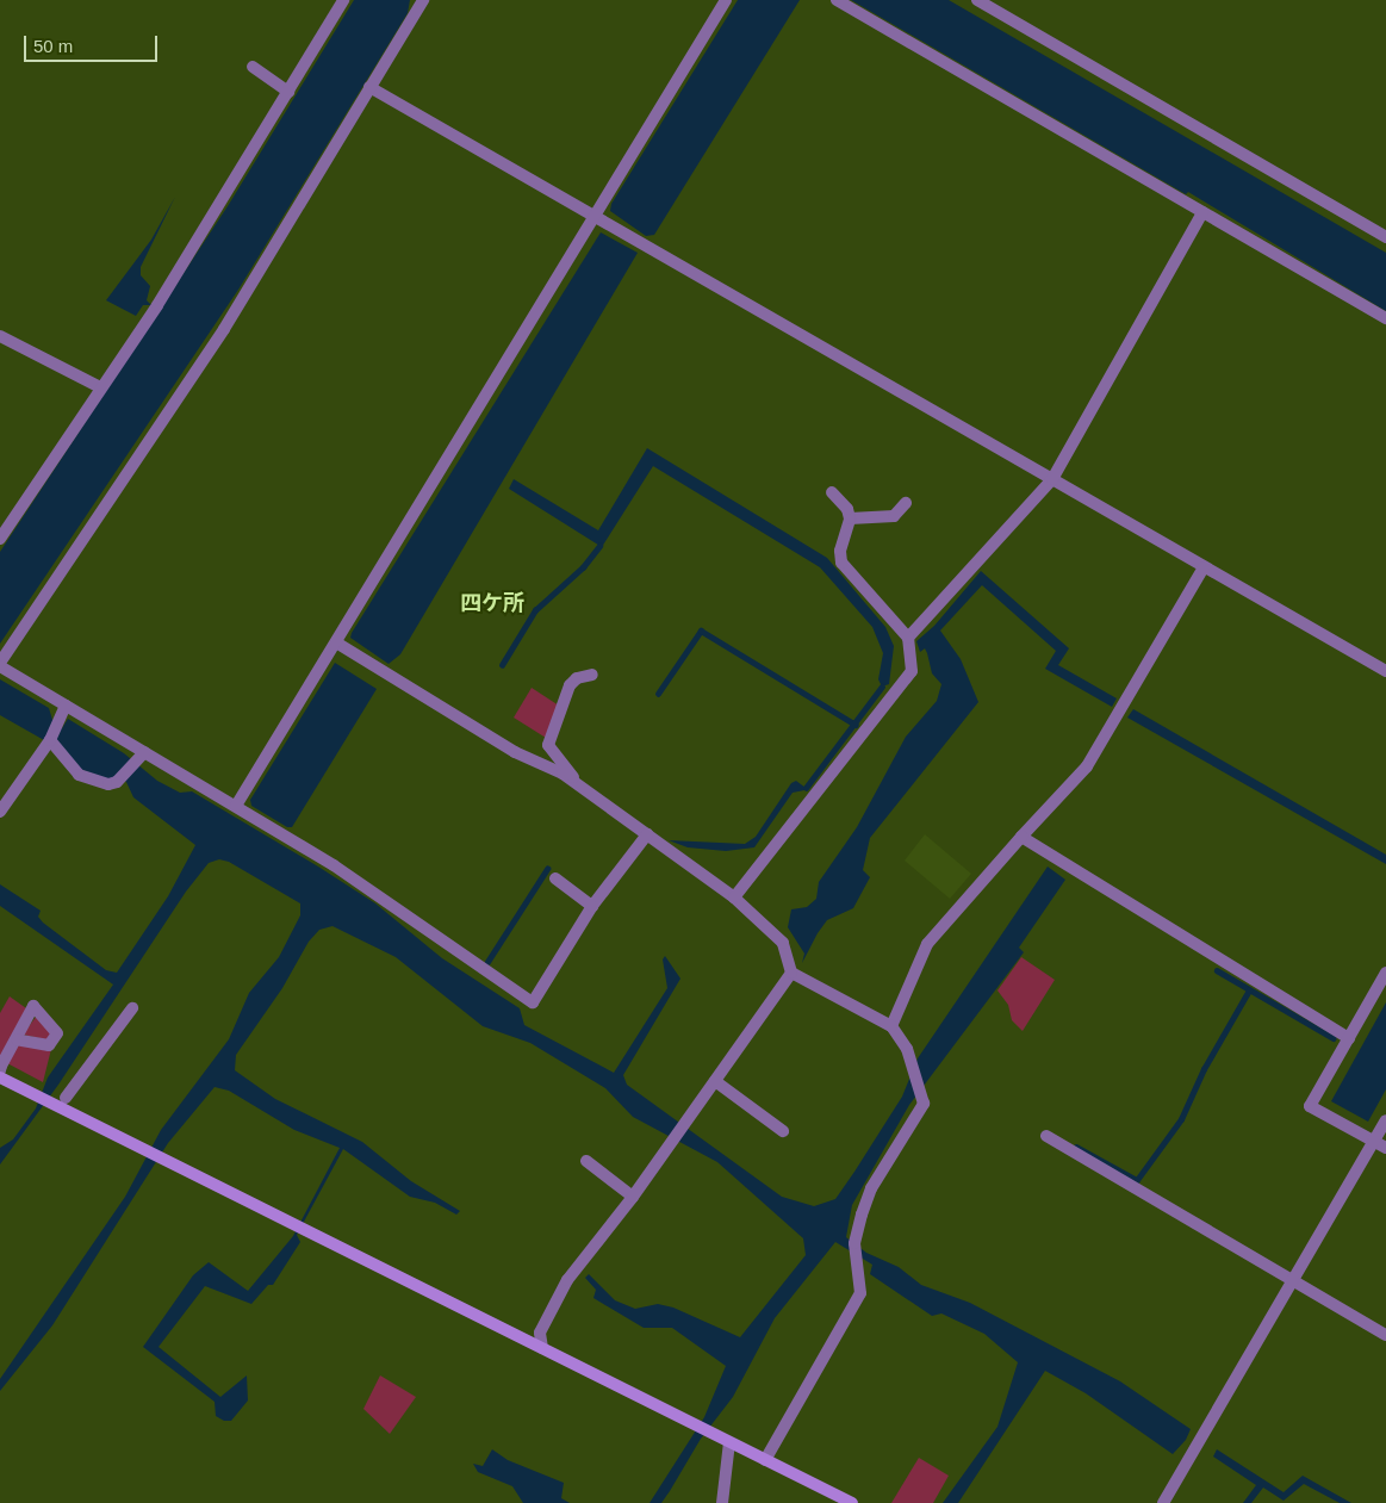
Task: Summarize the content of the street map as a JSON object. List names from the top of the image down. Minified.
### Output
{"districts":["四ケ所"],"scale_bar":"50 m"}
